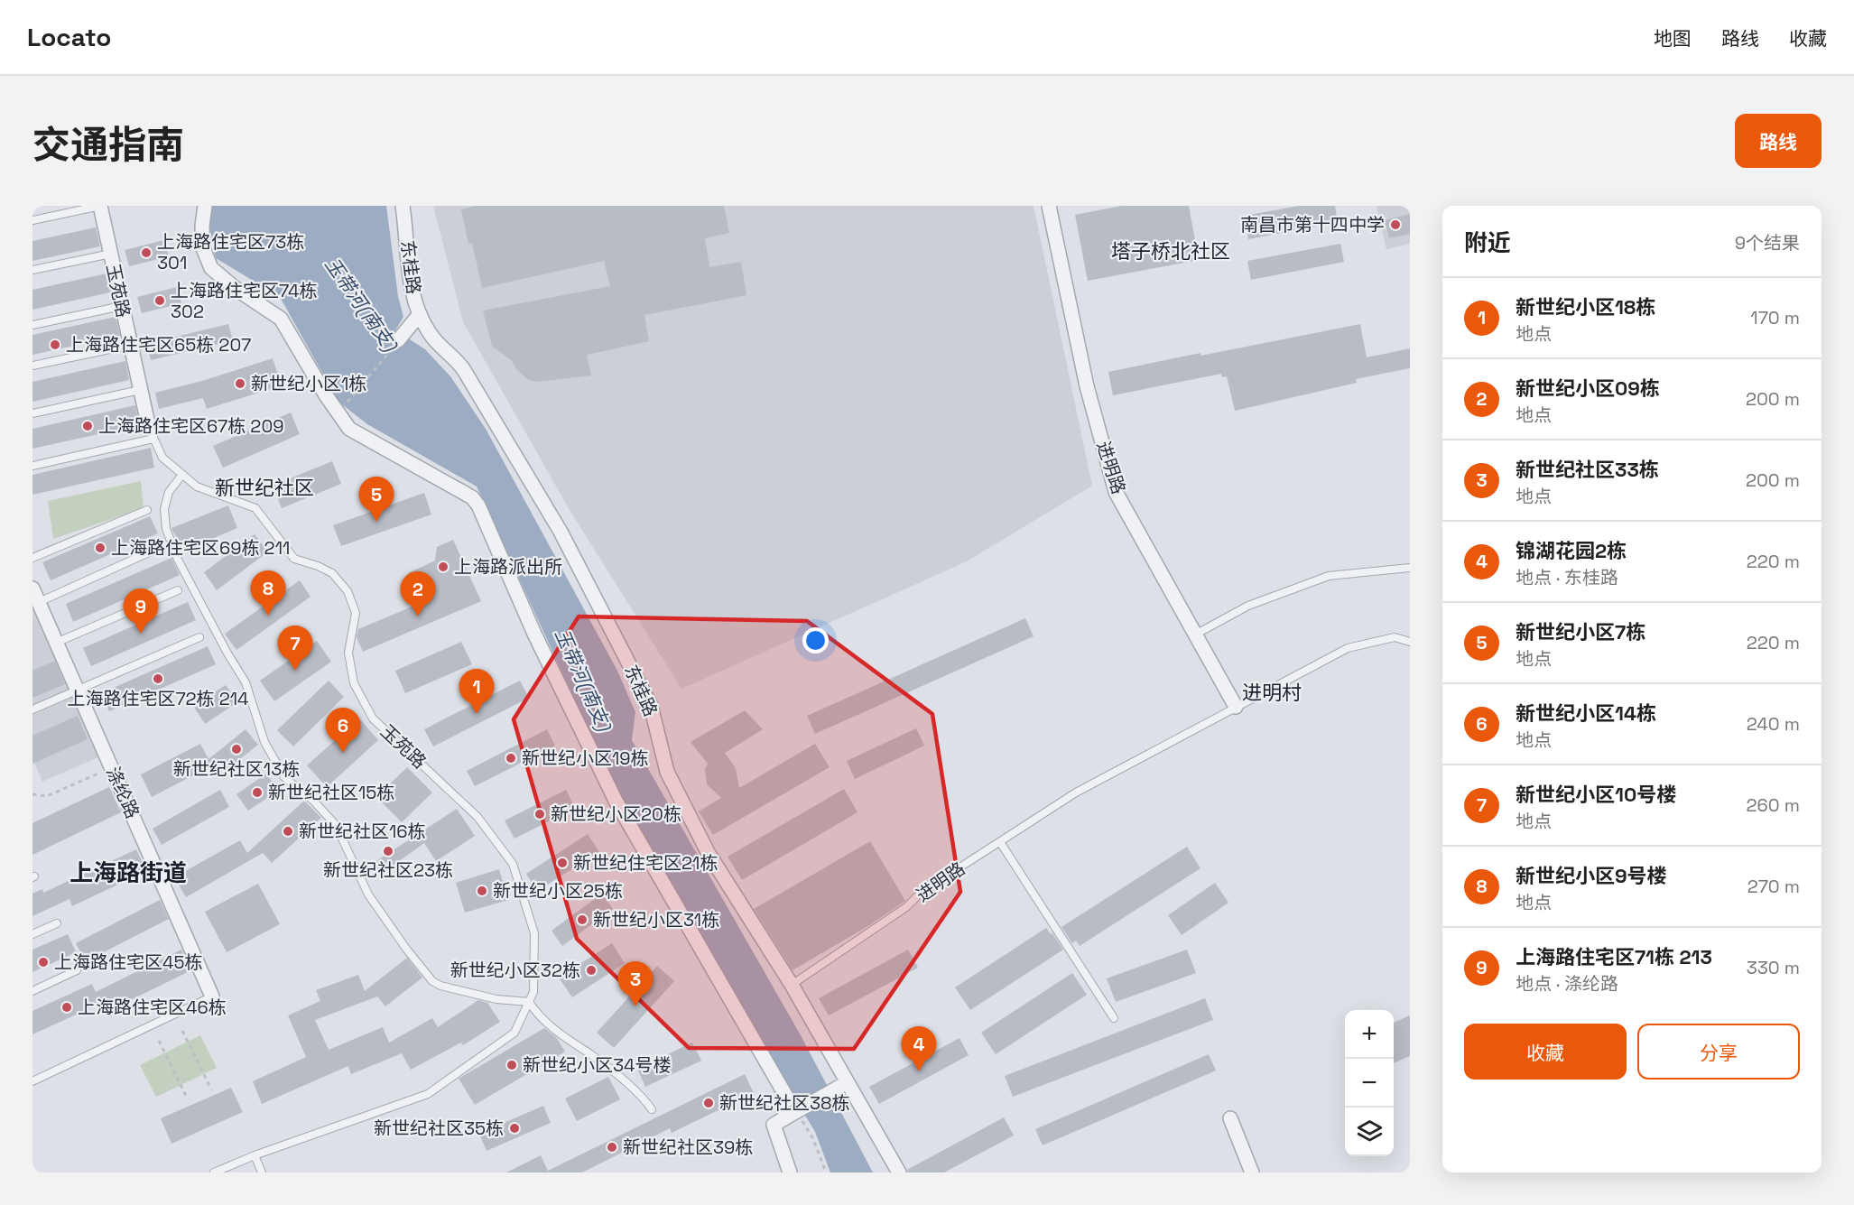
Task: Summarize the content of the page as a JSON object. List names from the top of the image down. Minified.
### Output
{"streets":{"street":["东桂路","玉苑路","进明路","涤纶路"]},"crossings":[["东桂路","进明路"]],"districts":["塔子桥北社区","新世纪社区","进明村","上海路街道"],"water":["玉带河(南支)"],"places":["南昌市第十四中学","上海路住宅区73栋 301","上海路住宅区74栋 302","上海路住宅区65栋 207","新世纪小区1栋","上海路住宅区67栋 209","上海路住宅区69栋 211","上海路派出所","上海路住宅区72栋 214","新世纪社区13栋","新世纪小区19栋","新世纪社区15栋","新世纪小区20栋","新世纪社区16栋","新世纪社区23栋","新世纪住宅区21栋","新世纪小区25栋","新世纪小区31栋","上海路住宅区45栋","新世纪小区32栋","上海路住宅区46栋","新世纪小区34号楼","新世纪社区38栋","新世纪社区35栋","新世纪社区39栋"],"page":{"header":"Locato","nav":["地图","路线","收藏"],"title":"交通指南","buttons":["路线",["收藏","分享"]],"heading":["附近","9个结果"],"list":[{"mark":"1","name":"新世纪小区18栋","note":"地点","value":"170 m"},{"mark":"2","name":"新世纪小区09栋","note":"地点","value":"200 m"},{"mark":"3","name":"新世纪社区33栋","note":"地点","value":"200 m"},{"mark":"4","name":"锦湖花园2栋","note":"地点 · 东桂路","value":"220 m"},{"mark":"5","name":"新世纪小区7栋","note":"地点","value":"220 m"},{"mark":"6","name":"新世纪小区14栋","note":"地点","value":"240 m"},{"mark":"7","name":"新世纪小区10号楼","note":"地点","value":"260 m"},{"mark":"8","name":"新世纪小区9号楼","note":"地点","value":"270 m"},{"mark":"9","name":"上海路住宅区71栋 213","note":"地点 · 涤纶路","value":"330 m"}],"pins":["5","8","2","9","7","1","6","3","4"],"map_buttons":["+","−"]}}
